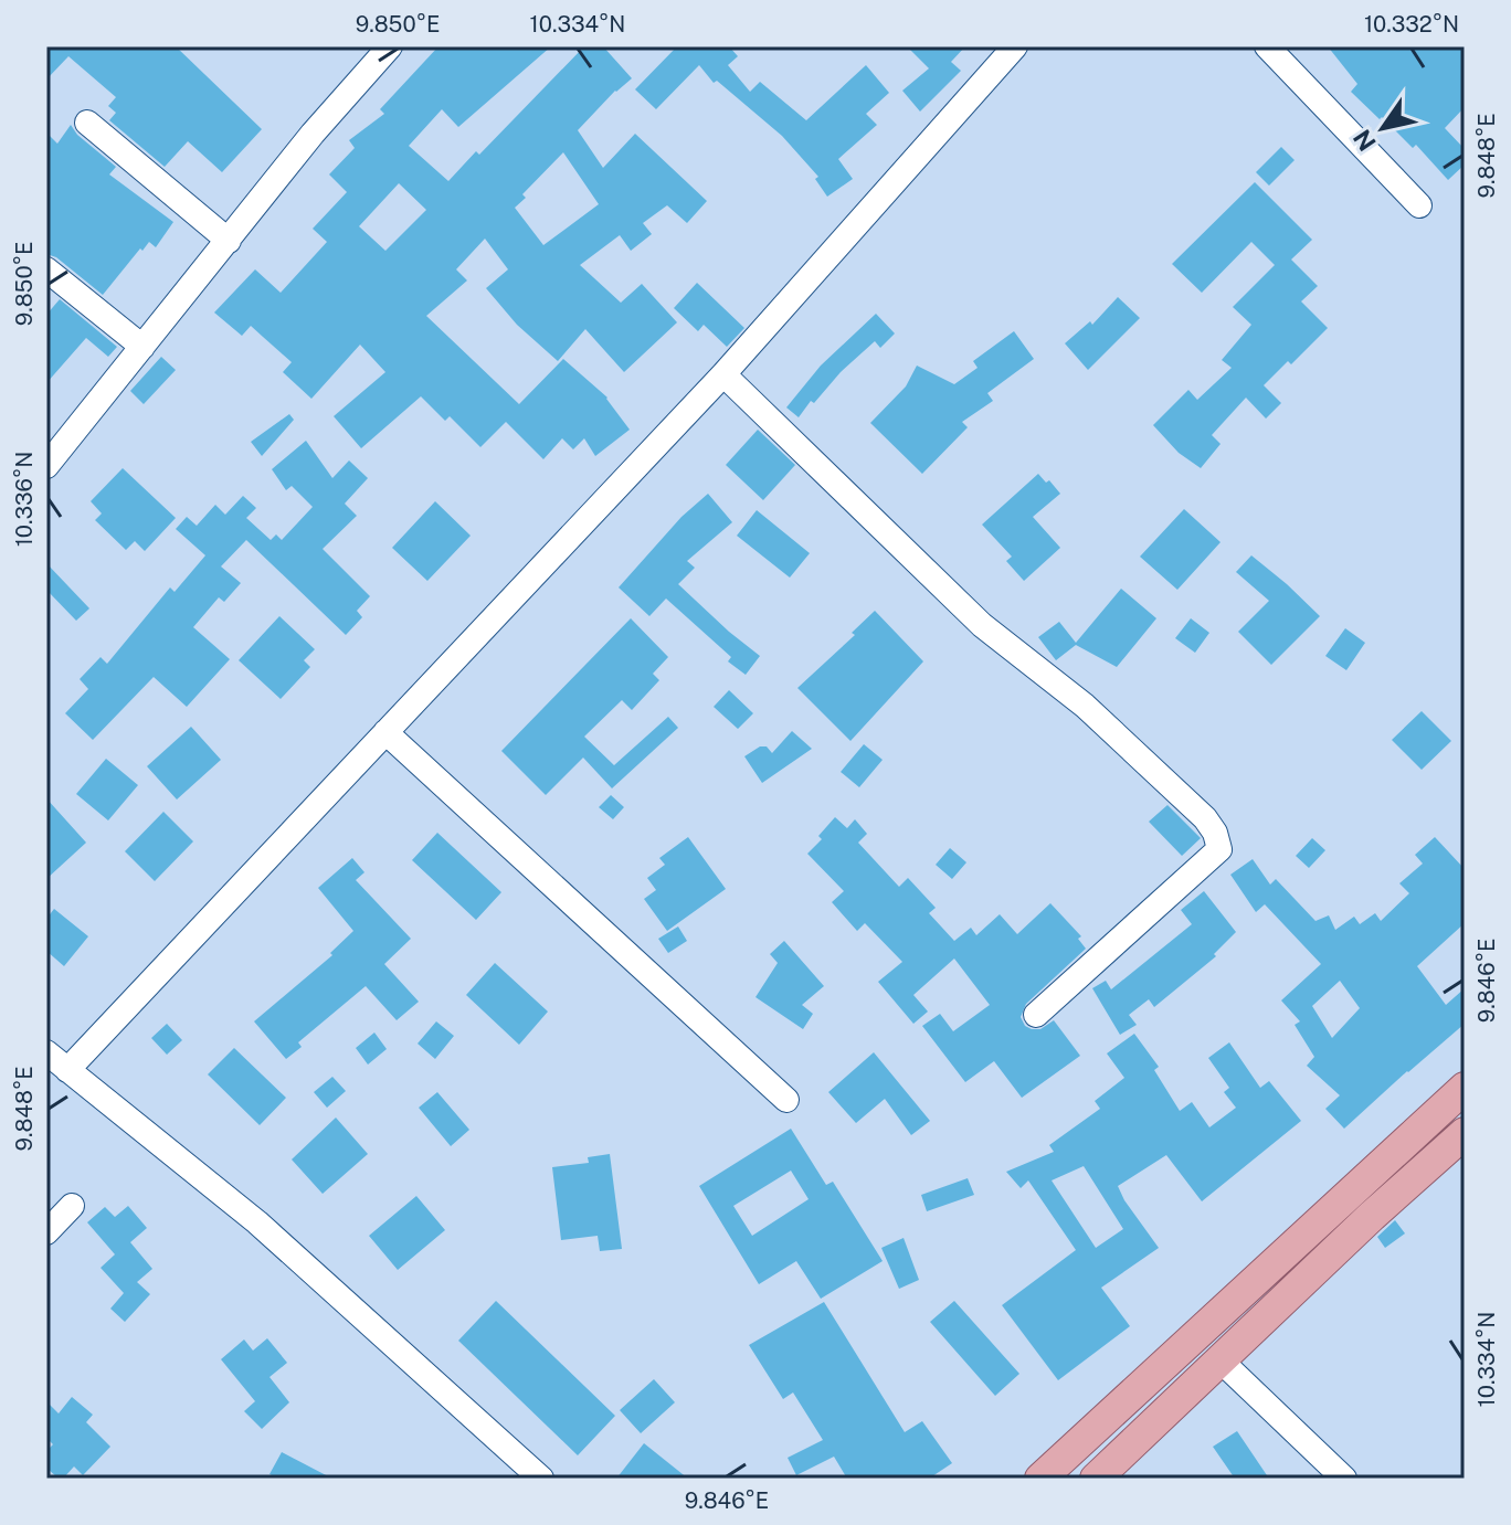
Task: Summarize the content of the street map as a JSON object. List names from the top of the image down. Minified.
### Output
{"north":"bottom left","coordinates":["9.850°E","10.334°N","10.332°N","9.848°E","10.336°N","9.846°E"]}
